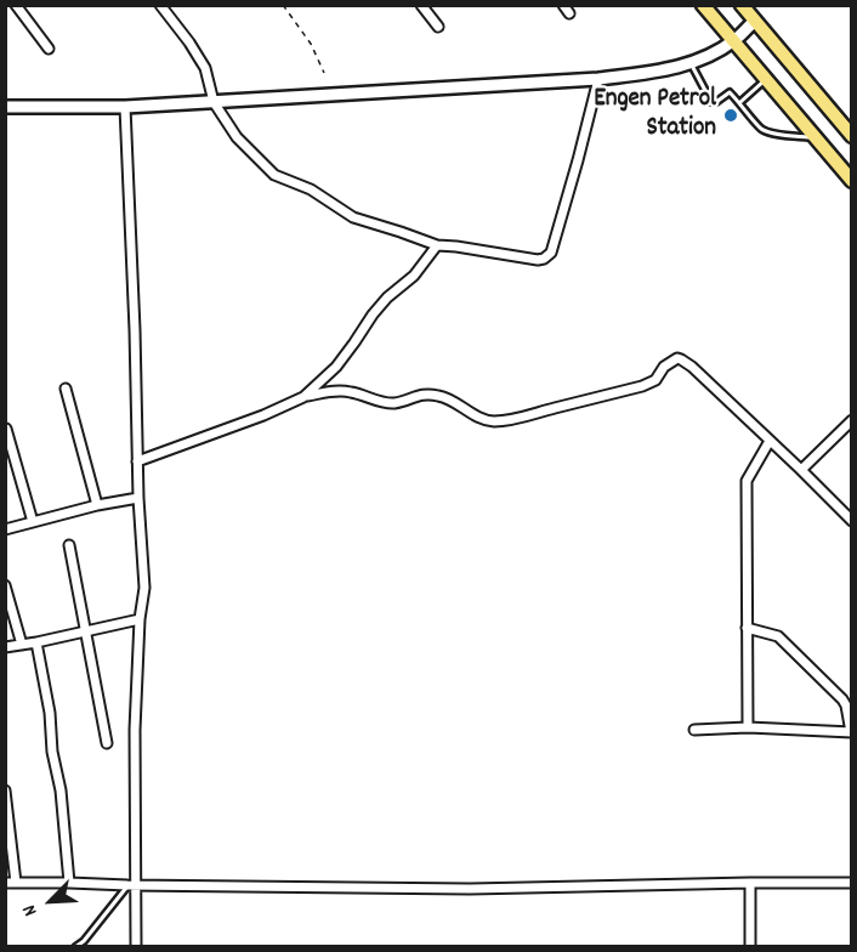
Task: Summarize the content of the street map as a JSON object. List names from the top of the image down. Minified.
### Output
{"places":["Engen Petrol Station"],"north":"bottom left"}
